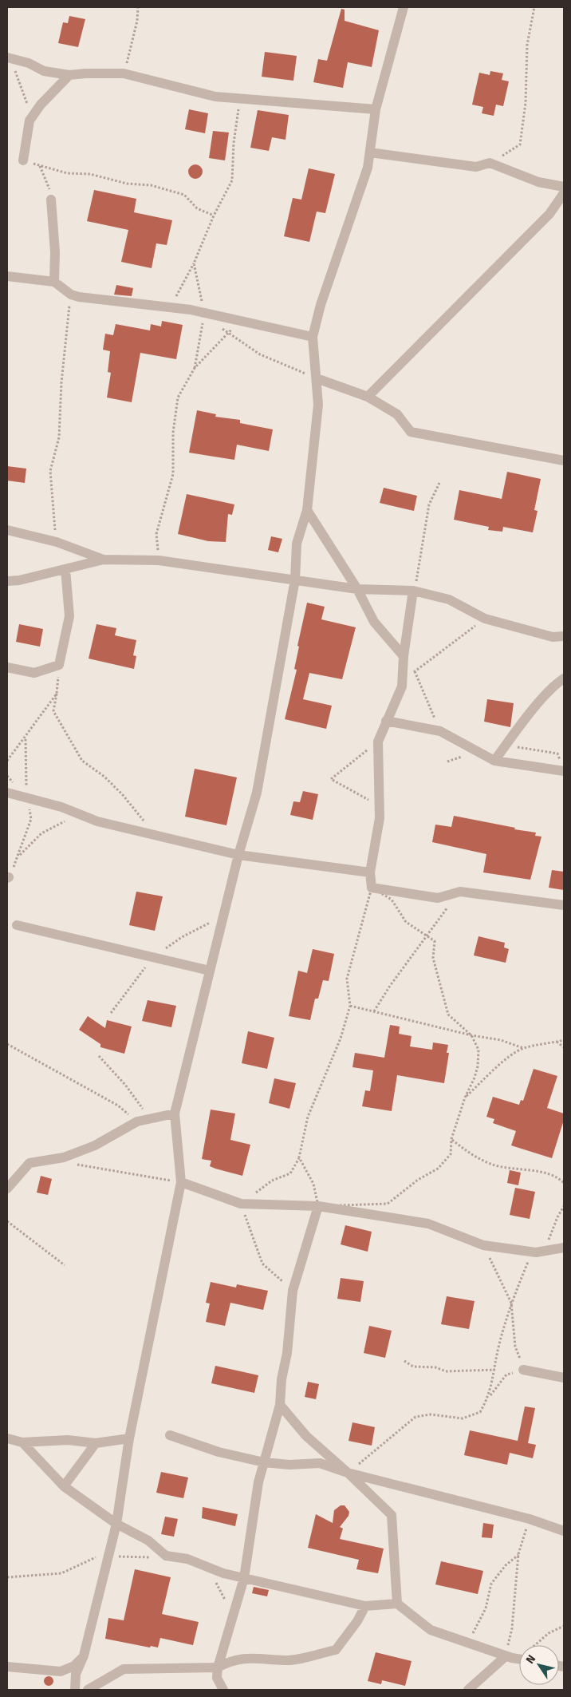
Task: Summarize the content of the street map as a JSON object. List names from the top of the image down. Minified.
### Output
{"north":"top left"}
